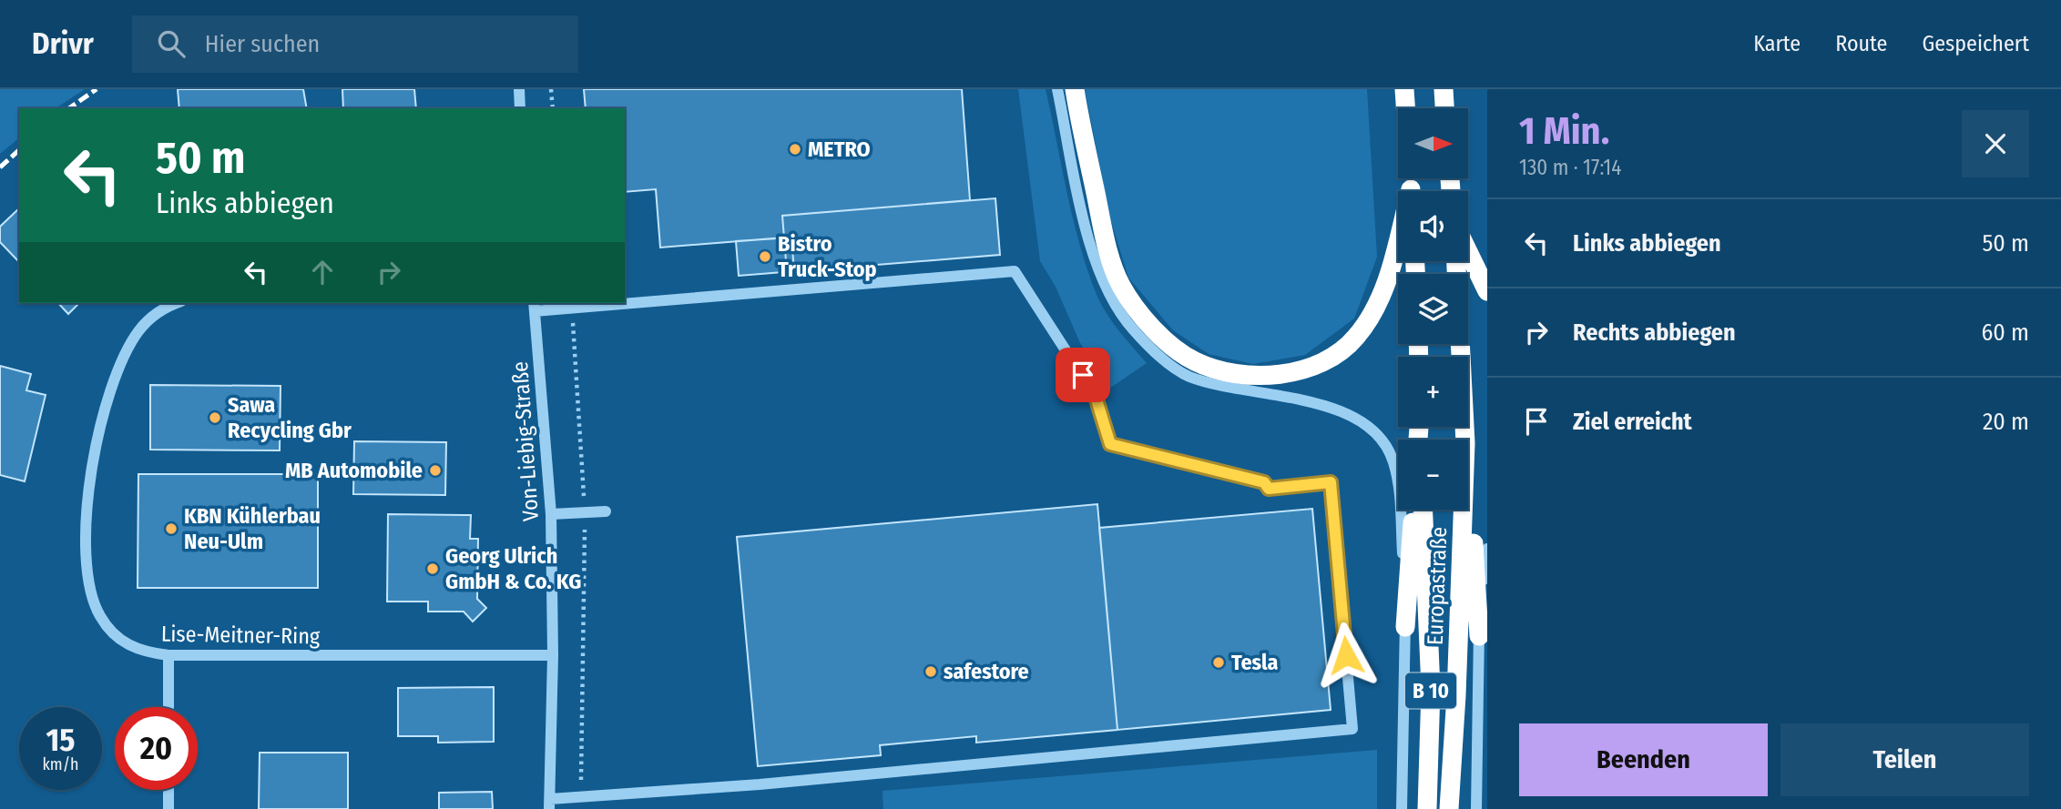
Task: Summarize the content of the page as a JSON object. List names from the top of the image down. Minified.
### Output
{"streets":{"highway":["Europastraße","B 10"],"street":["Von-Liebig-Straße","Lise-Meitner-Ring"]},"crossings":[["Von-Liebig-Straße","Lise-Meitner-Ring"],["Europastraße","B 10"]],"places":["METRO","Bistro Truck-Stop","Sawa Recycling Gbr","MB Automobile","KBN Kühlerbau Neu-Ulm","Georg Ulrich GmbH & Co. KG","Tesla","safestore"],"north":"right","page":{"header":"Drivr","search":"Hier suchen","nav":["Karte","Route","Gespeichert"],"heading":["1 Min.","130 m · 17:14"],"map_buttons":["+","−"],"turn":["50 m","Links abbiegen"],"list":[{"name":"Links abbiegen","value":"50 m"},{"name":"Rechts abbiegen","value":"60 m"},{"name":"Ziel erreicht","value":"20 m"}],"speed":"15 km/h","limit":"20","buttons":["Beenden","Teilen"]}}
